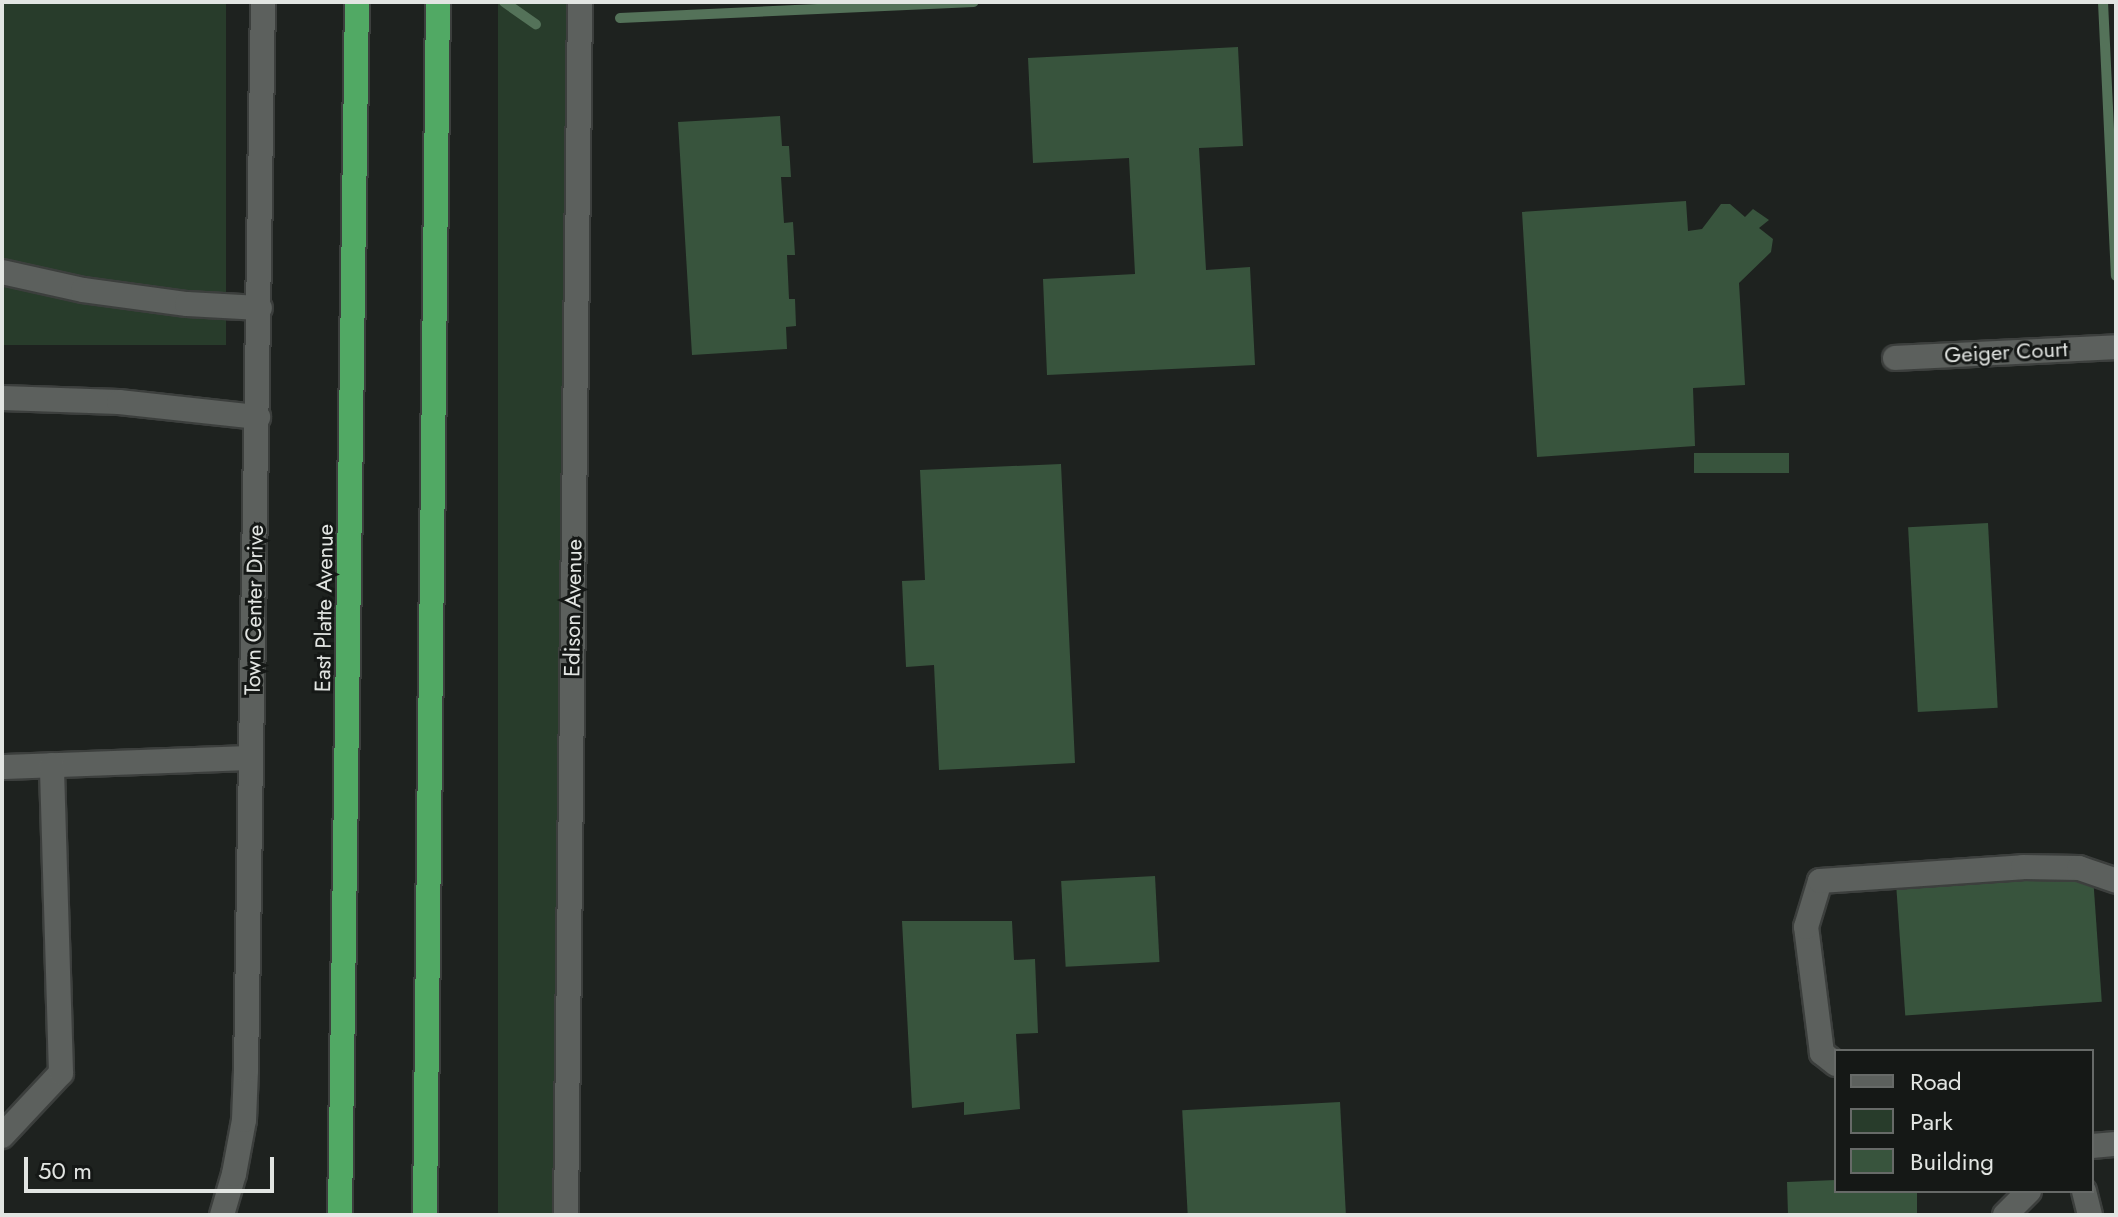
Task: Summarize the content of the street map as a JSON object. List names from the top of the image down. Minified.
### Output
{"streets":{"highway":["East Platte Avenue"],"street":["Geiger Court","Edison Avenue","Town Center Drive"]},"legend":["Road","Park","Building"],"scale_bar":"50 m"}
